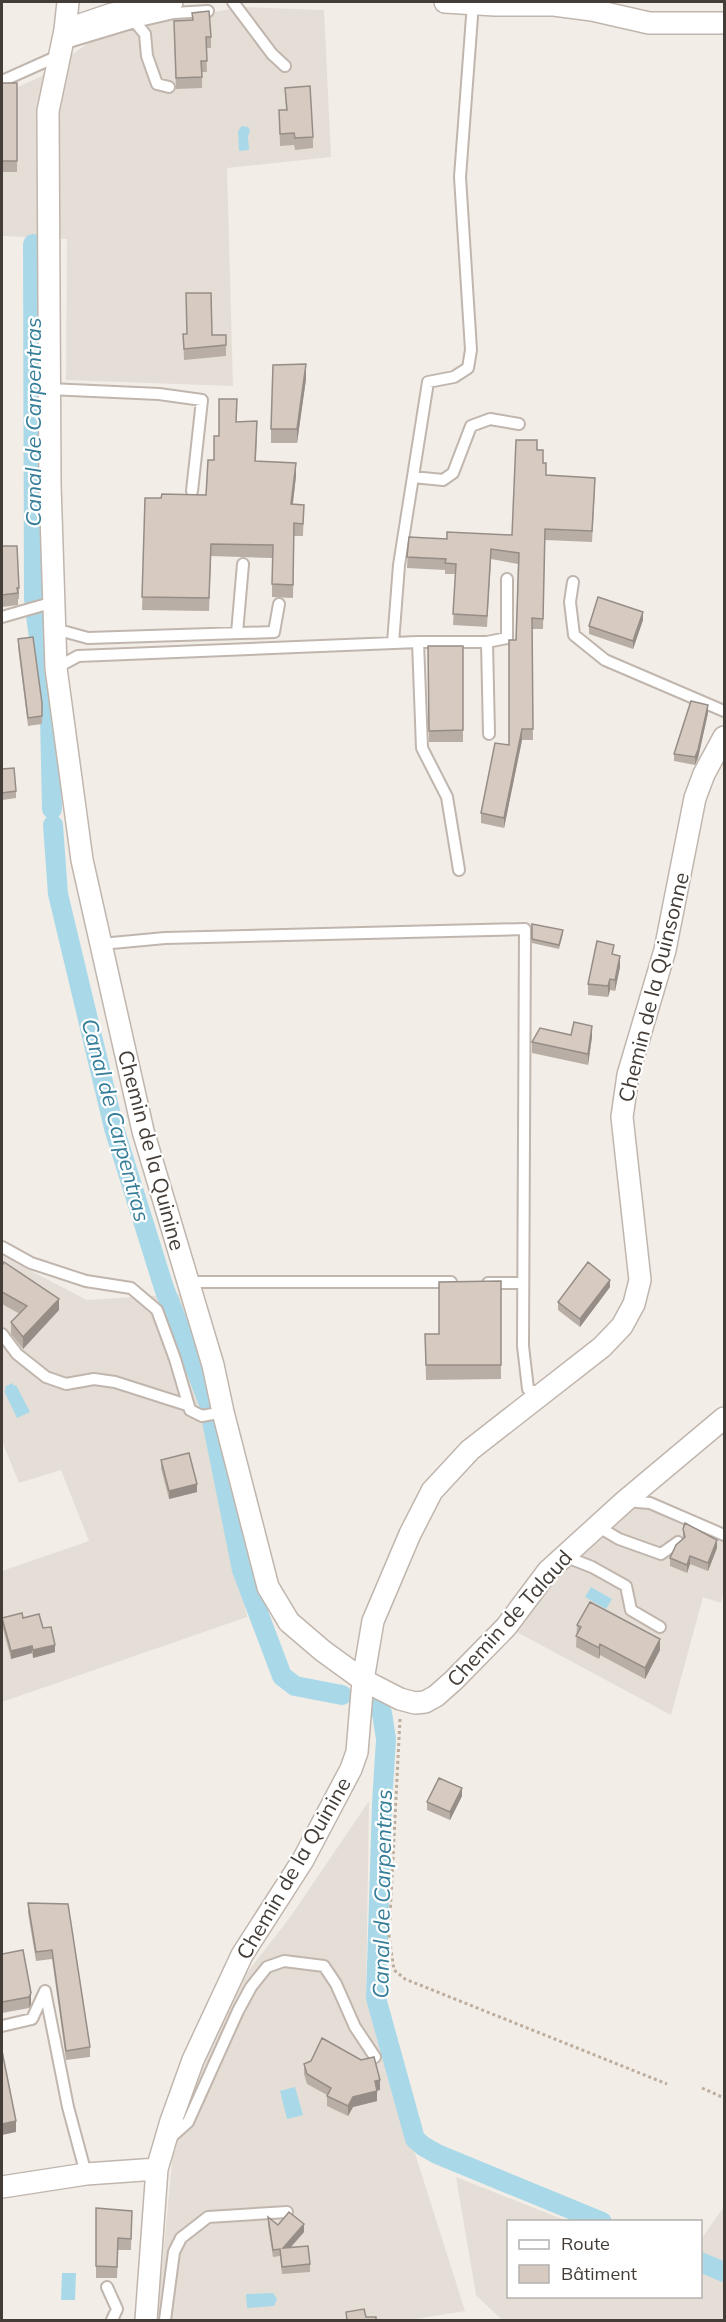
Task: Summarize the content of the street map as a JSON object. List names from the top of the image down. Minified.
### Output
{"streets":{"street":["Chemin de la Quinsonne","Chemin de la Quinine","Chemin de Talaud"]},"crossings":[["Chemin de la Quinsonne","Chemin de la Quinine"],["Chemin de la Quinsonne","Chemin de Talaud"],["Chemin de la Quinine","Chemin de Talaud"]],"water":["Canal de Carpentras"],"legend":["Route","Bâtiment"]}
